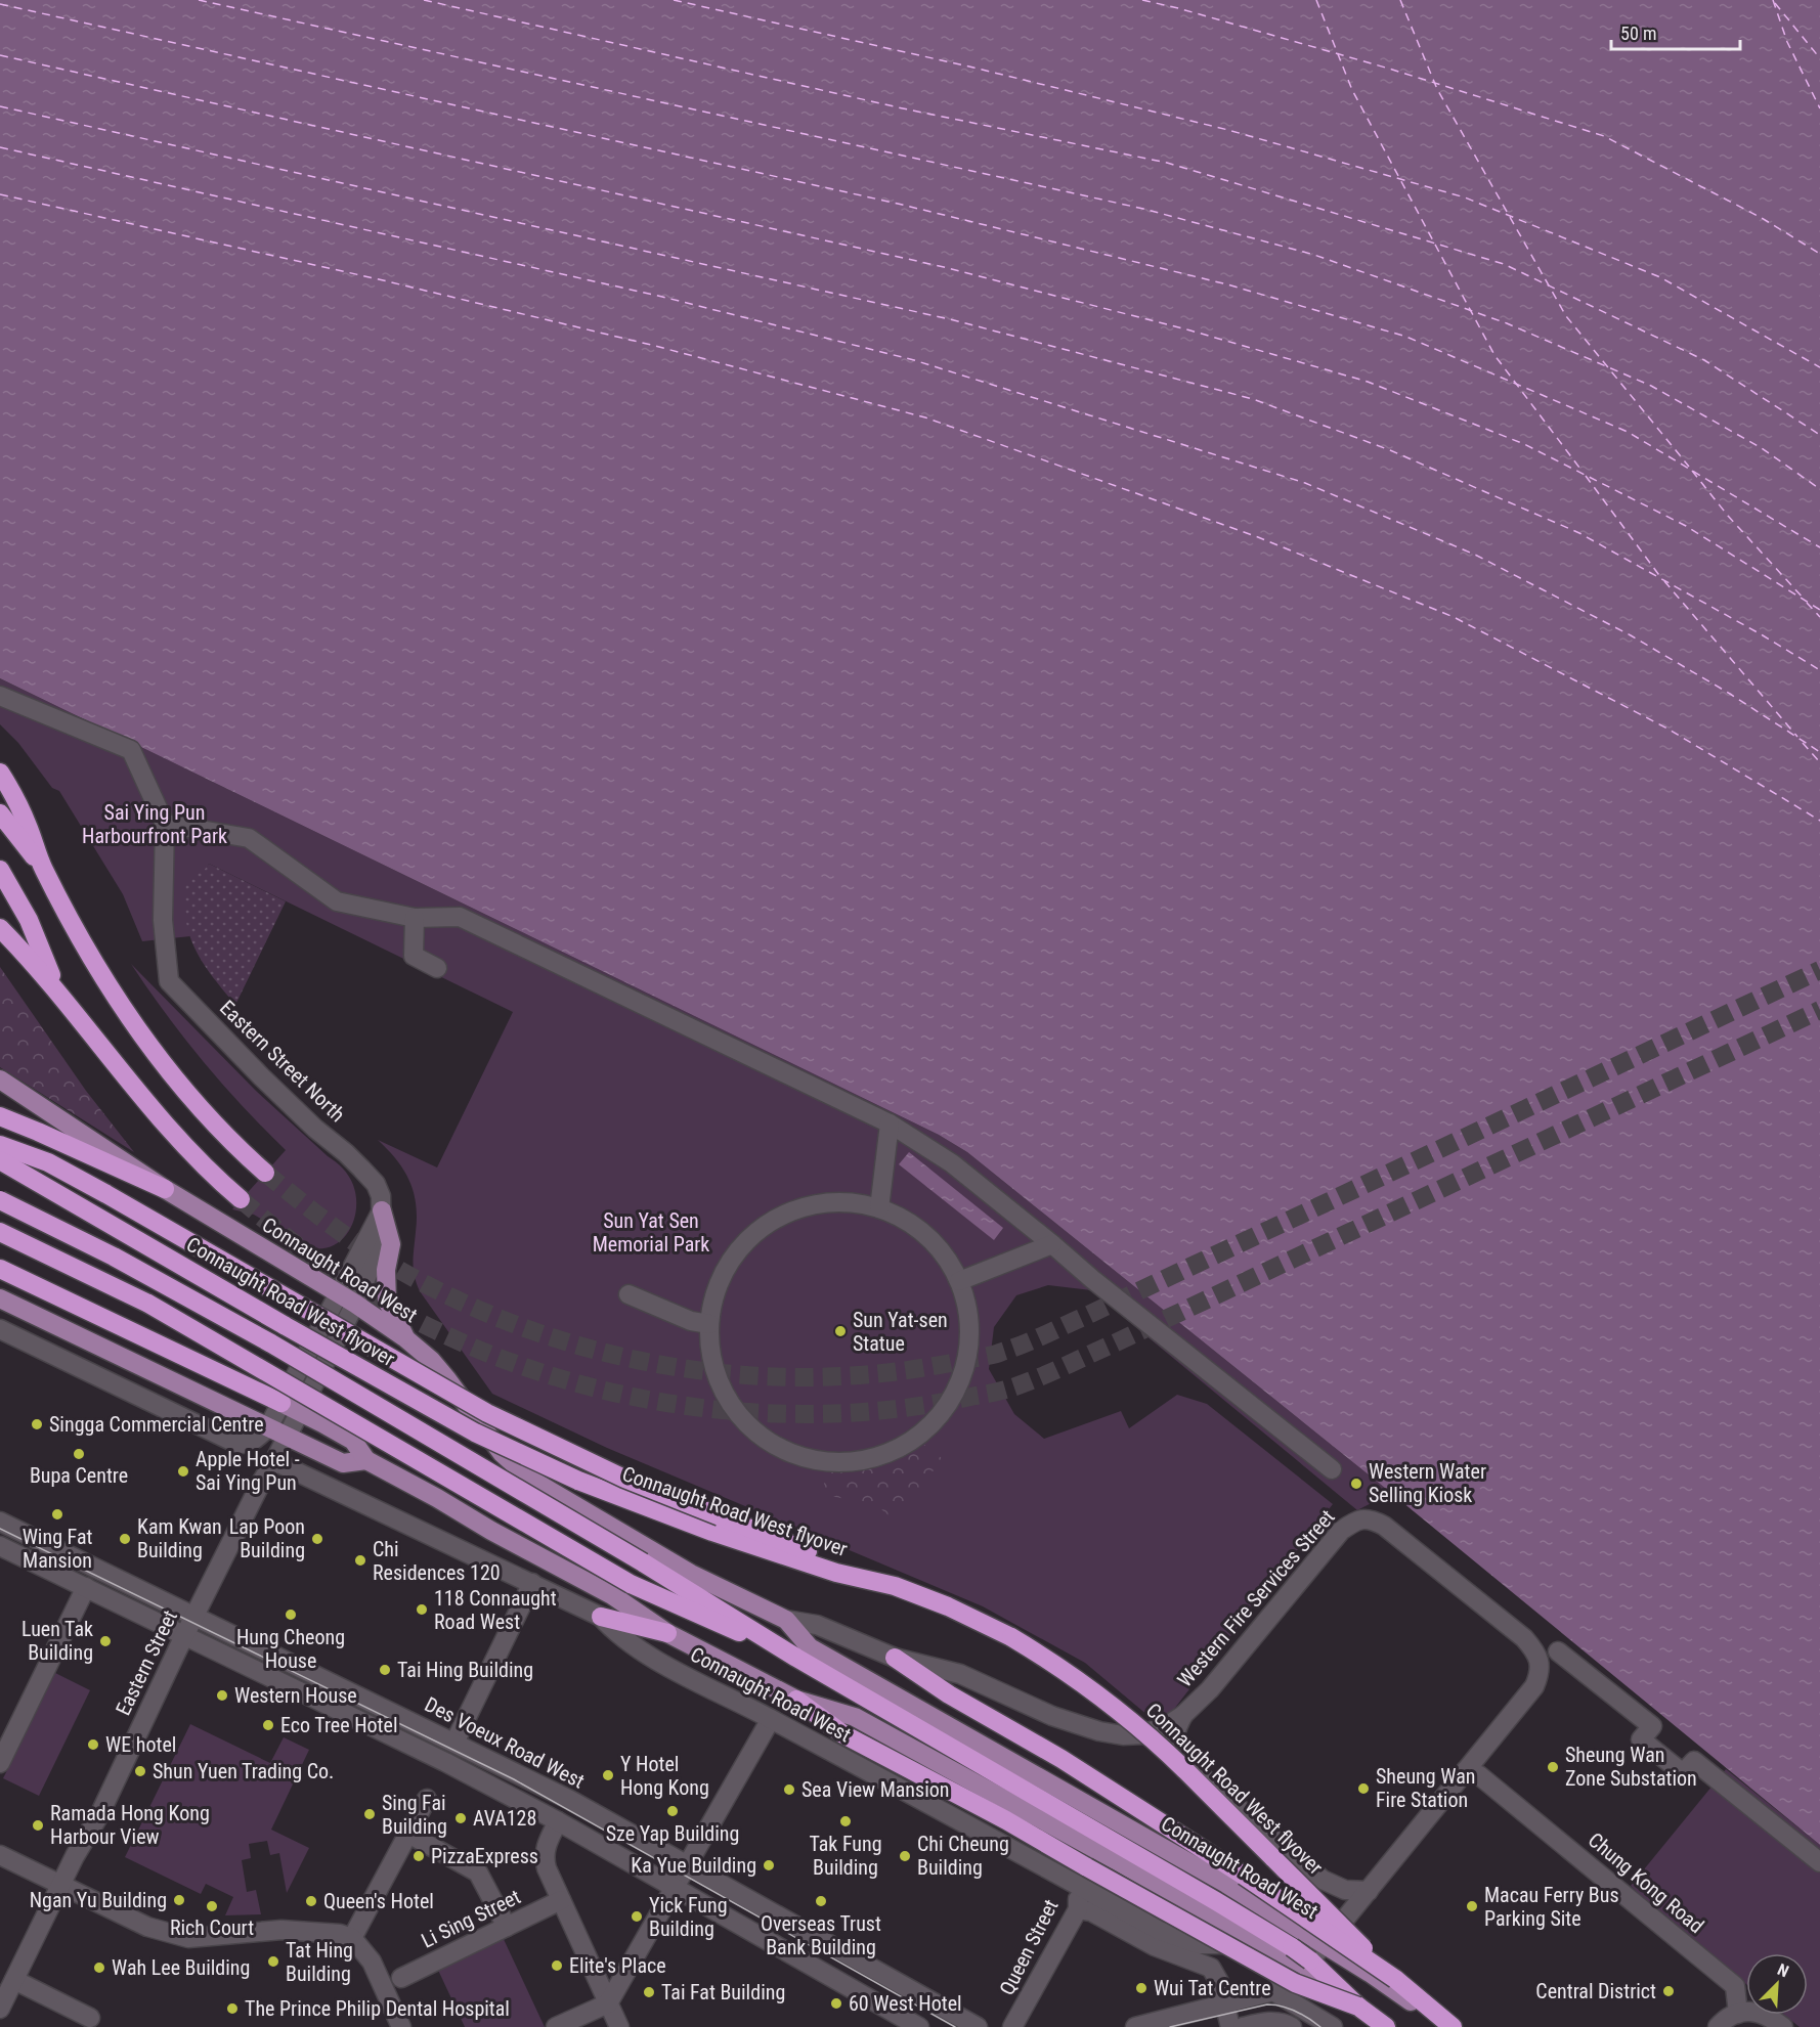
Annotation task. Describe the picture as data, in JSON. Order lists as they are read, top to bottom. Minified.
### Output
{"streets":{"highway":["Connaught Road West flyover"],"main road":["Connaught Road West"],"street":["Eastern Street North","Western Fire Services Street","Eastern Street","Des Voeux Road West","Chung Kong Road","Li Sing Street","Queen Street"]},"crossings":[["Eastern Street North","Connaught Road West"],["Eastern Street North","Eastern Street"],["Connaught Road West","Western Fire Services Street"],["Connaught Road West","Eastern Street"],["Connaught Road West","Queen Street"],["Western Fire Services Street","Chung Kong Road"],["Eastern Street","Des Voeux Road West"]],"parks":["Sai Ying Pun Harbourfront Park","Sun Yat Sen Memorial Park"],"places":["Sun Yat-sen Statue","Singga Commercial Centre","Bupa Centre","Apple Hotel - Sai Ying Pun","Western Water Selling Kiosk","Wing Fat Mansion","Kam Kwan Building","Lap Poon Building","Chi Residences 120","118 Connaught Road West","Hung Cheong House","Luen Tak Building","Tai Hing Building","Western House","Eco Tree Hotel","WE hotel","Sheung Wan Zone Substation","Shun Yuen Trading Co.","Y Hotel Hong Kong","Sheung Wan Fire Station","Sea View Mansion","Sze Yap Building","Sing Fai Building","AVA128","Tak Fung Building","Ramada Hong Kong Harbour View","PizzaExpress","Chi Cheung Building","Ka Yue Building","Ngan Yu Building","Queen's Hotel","Overseas Trust Bank Building","Rich Court","Macau Ferry Bus Parking Site","Yick Fung Building","Tat Hing Building","Elite's Place","Wah Lee Building","Wui Tat Centre","Central District","Tai Fat Building","60 West Hotel","The Prince Philip Dental Hospital"],"scale_bar":"50 m","north":"top right"}
